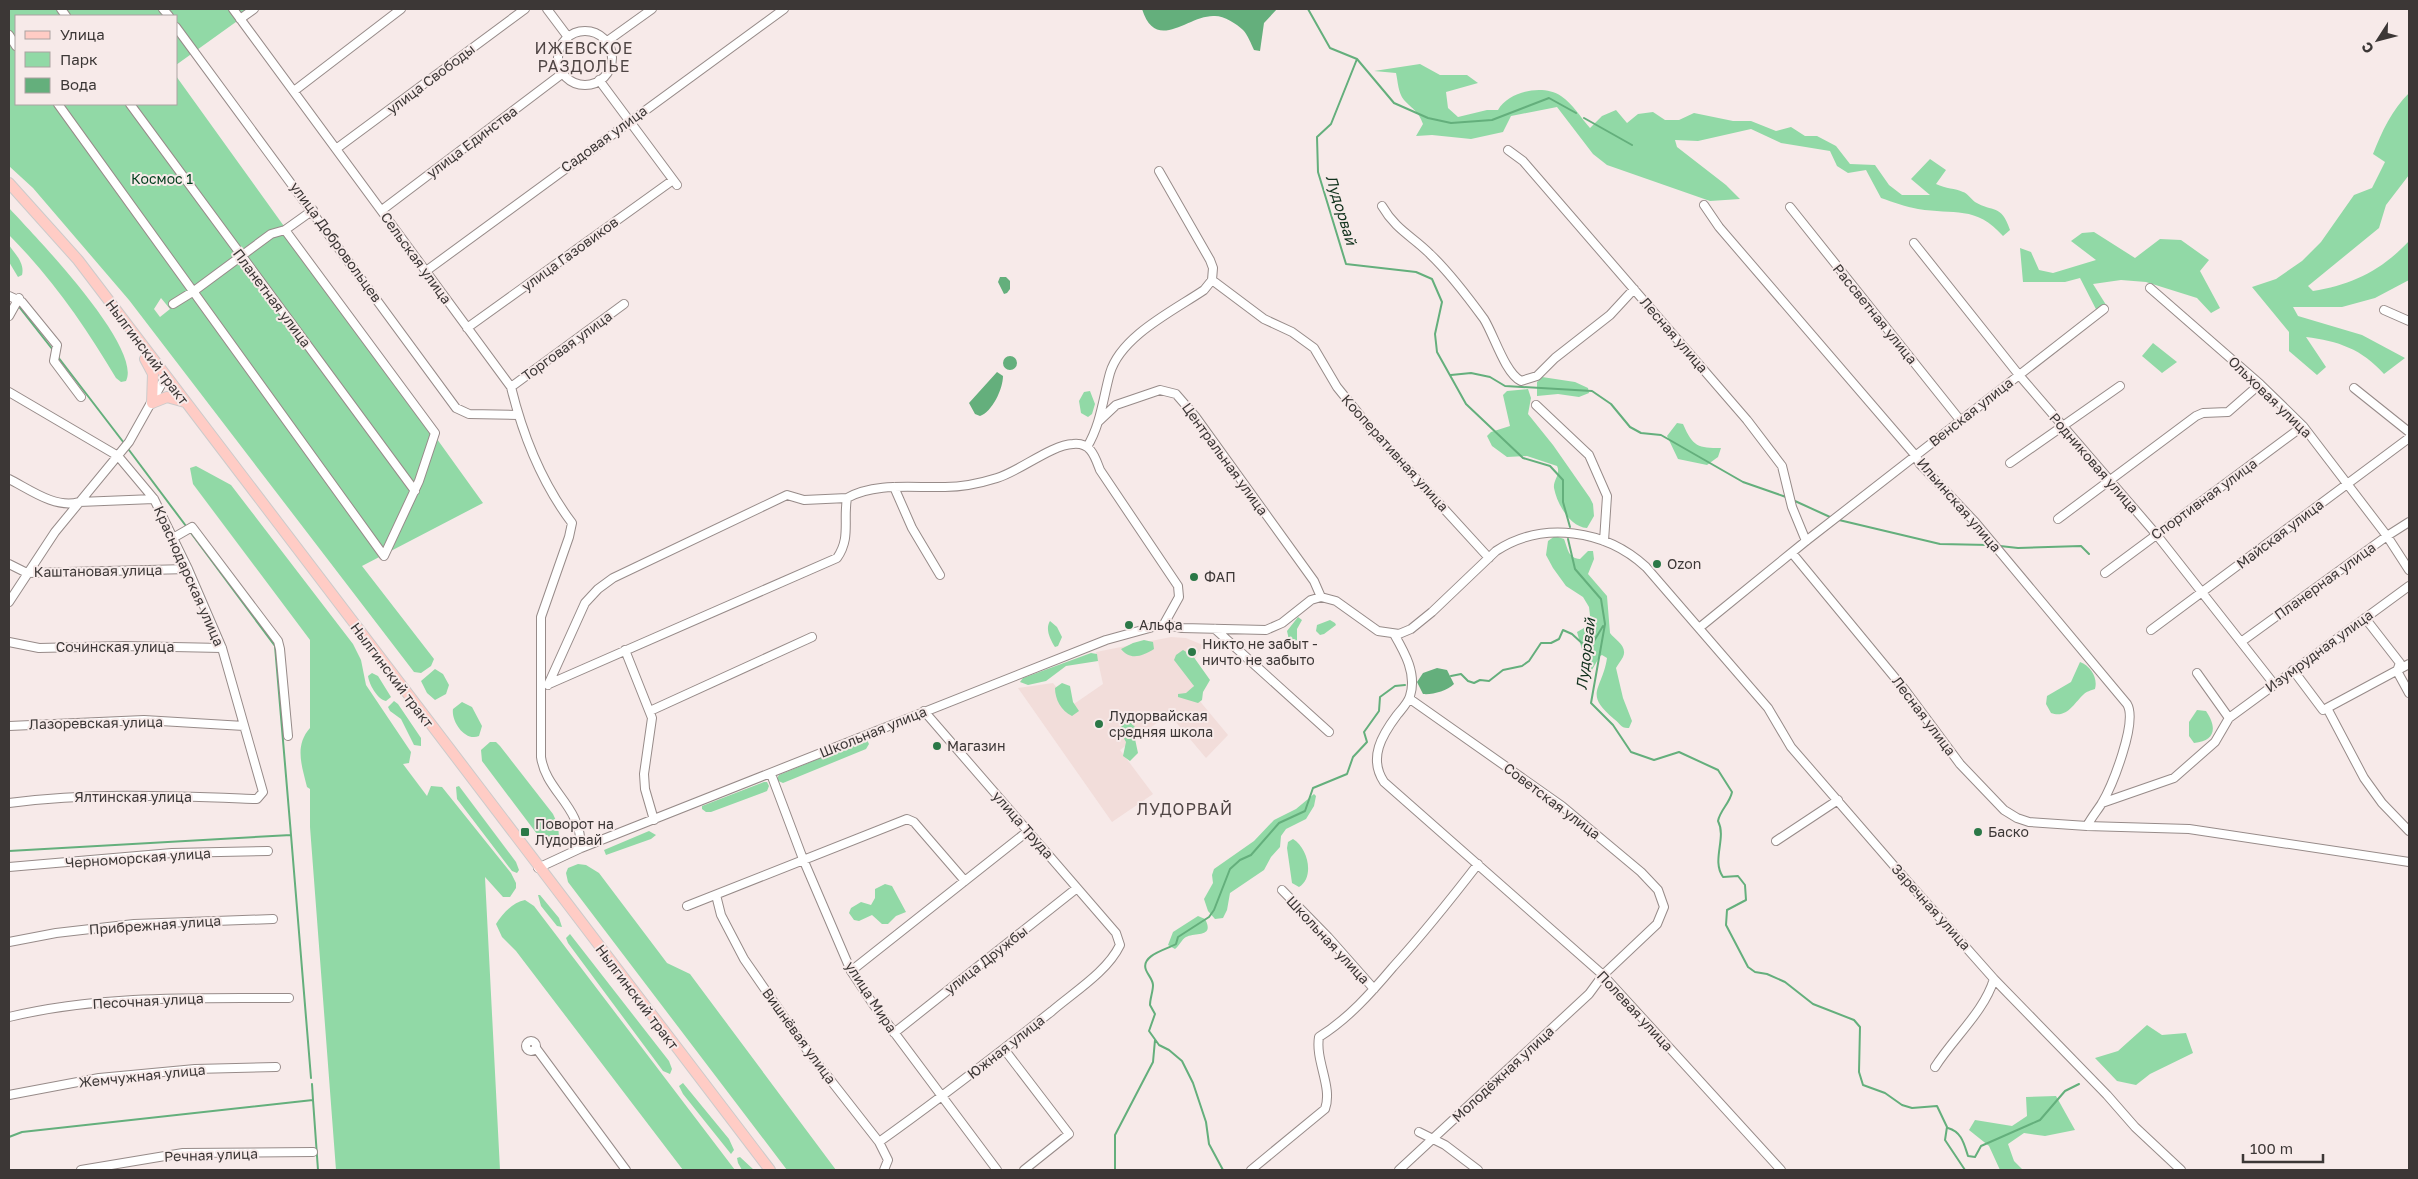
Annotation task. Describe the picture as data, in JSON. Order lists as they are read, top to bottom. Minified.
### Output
{"streets":{"main road":["Нылгинский тракт"],"street":["улица Свободы","Садовая улица","улица Единства","улица Добровольцев","улица Газовиков","Сельская улица","Планетная улица","Рассветная улица","Лесная улица","Торговая улица","Ольховая улица","Венская улица","Кооперативная улица","Центральная улица","Родниковая улица","Спортивная улица","Ильинская улица","Майская улица","Каштановая улица","Краснодарская улица","Планерная улица","Сочинская улица","Изумрудная улица","Лазоревская улица","Школьная улица","Ялтинская улица","Советская улица","улица Труда","Черноморская улица","Заречная улица","Прибрежная улица","улица Дружбы","улица Мира","Песочная улица","Полевая улица","Вишнёвая улица","Южная улица","Молодёжная улица","Жемчужная улица","Речная улица"]},"crossings":[["улица Свободы","Сельская улица"],["Садовая улица","улица Газовиков"],["Садовая улица","Сельская улица"],["улица Единства","Сельская улица"],["улица Добровольцев","Сельская улица"],["улица Газовиков","Сельская улица"],["Сельская улица","Торговая улица"],["Рассветная улица","Венская улица"],["Лесная улица","Венская улица"],["Лесная улица","Ильинская улица"],["Нылгинский тракт","Школьная улица"],["Ольховая улица","Спортивная улица"],["Ольховая улица","Майская улица"],["Ольховая улица","Планерная улица"],["Венская улица","Родниковая улица"],["Венская улица","Ильинская улица"],["Венская улица","Заречная улица"],["Кооперативная улица","Заречная улица"],["Родниковая улица","Спортивная улица"],["Родниковая улица","Майская улица"],["Родниковая улица","Планерная улица"],["Родниковая улица","Изумрудная улица"],["Ильинская улица","Изумрудная улица"],["Каштановая улица","Краснодарская улица"],["Краснодарская улица","Сочинская улица"],["Краснодарская улица","Лазоревская улица"],["Краснодарская улица","Ялтинская улица"],["Школьная улица","улица Труда"],["Школьная улица","улица Мира"],["Советская улица","Полевая улица"],["Советская улица","Молодёжная улица"],["улица Труда","улица Дружбы"],["улица Труда","Южная улица"],["улица Дружбы","улица Мира"],["улица Мира","Южная улица"],["Полевая улица","Молодёжная улица"],["Вишнёвая улица","Южная улица"]],"districts":["ИЖЕВСКОЕ РАЗДОЛЬЕ","ЛУДОРВАЙ"],"water":["Лудорвай"],"parks":["Космос 1"],"places":{"other":["Ozon","ФАП","Альфа","Никто не забыт - ничто не забыто","Лудорвайская средняя школа","Магазин","Баско"],"transit":["Поворот на Лудорвай"]},"legend":["Улица","Парк","Вода"],"scale_bar":"100 m","north":"bottom left"}
